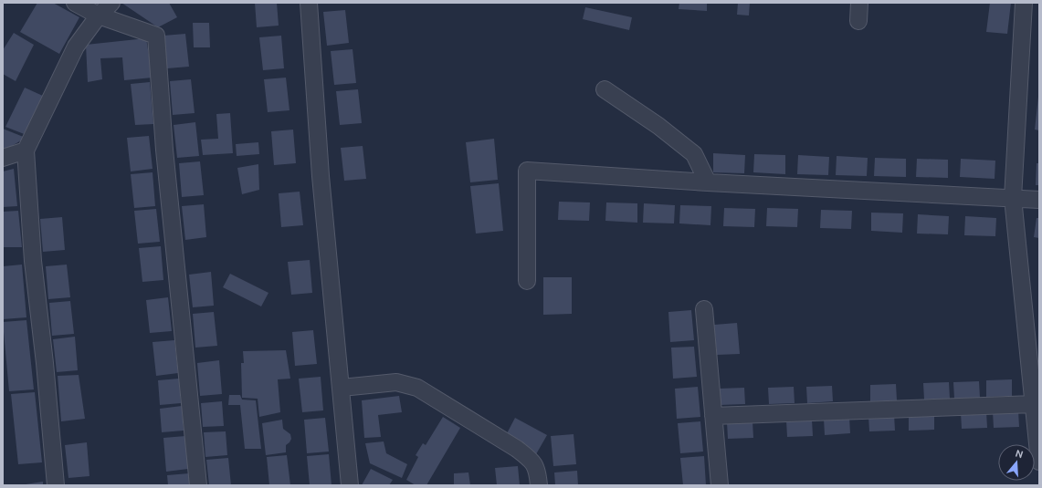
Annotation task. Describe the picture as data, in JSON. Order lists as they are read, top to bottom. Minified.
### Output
{"north":"top"}
